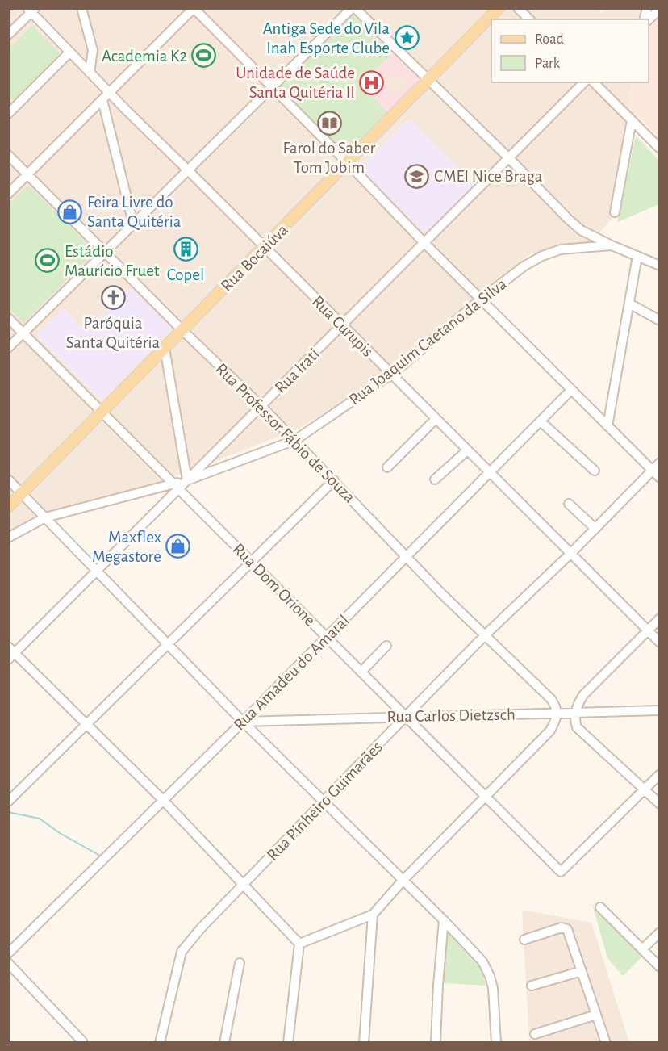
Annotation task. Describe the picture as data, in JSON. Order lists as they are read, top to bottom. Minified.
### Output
{"streets":{"main road":["Rua Bocaiúva"],"street":["Rua Curupis","Rua Joaquim Caetano da Silva","Rua Irati","Rua Professor Fábio de Souza","Rua Dom Orione","Rua Amadeu do Amaral","Rua Carlos Dietzsch","Rua Pinheiro Guimarães"]},"crossings":[["Rua Bocaiúva","Rua Curupis"],["Rua Bocaiúva","Rua Professor Fábio de Souza"],["Rua Bocaiúva","Rua Dom Orione"],["Rua Curupis","Rua Joaquim Caetano da Silva"],["Rua Curupis","Rua Irati"],["Rua Curupis","Rua Amadeu do Amaral"],["Rua Curupis","Rua Pinheiro Guimarães"],["Rua Joaquim Caetano da Silva","Rua Irati"],["Rua Joaquim Caetano da Silva","Rua Professor Fábio de Souza"],["Rua Irati","Rua Professor Fábio de Souza"],["Rua Irati","Rua Dom Orione"],["Rua Professor Fábio de Souza","Rua Amadeu do Amaral"],["Rua Professor Fábio de Souza","Rua Carlos Dietzsch"],["Rua Professor Fábio de Souza","Rua Pinheiro Guimarães"],["Rua Dom Orione","Rua Amadeu do Amaral"],["Rua Dom Orione","Rua Carlos Dietzsch"],["Rua Dom Orione","Rua Pinheiro Guimarães"],["Rua Amadeu do Amaral","Rua Carlos Dietzsch"],["Rua Carlos Dietzsch","Rua Pinheiro Guimarães"]],"places":{"place":["Antiga Sede do Vila Inah Esporte Clube"],"sports":["Academia K2","Estádio Maurício Fruet"],"hospital":["Unidade de Saúde Santa Quitéria II"],"library":["Farol do Saber Tom Jobim"],"school or university":["CMEI Nice Braga"],"shop":["Feira Livre do Santa Quitéria","Maxflex Megastore"],"building":["Copel"],"church":["Paróquia Santa Quitéria"]},"legend":["Road","Park"]}
